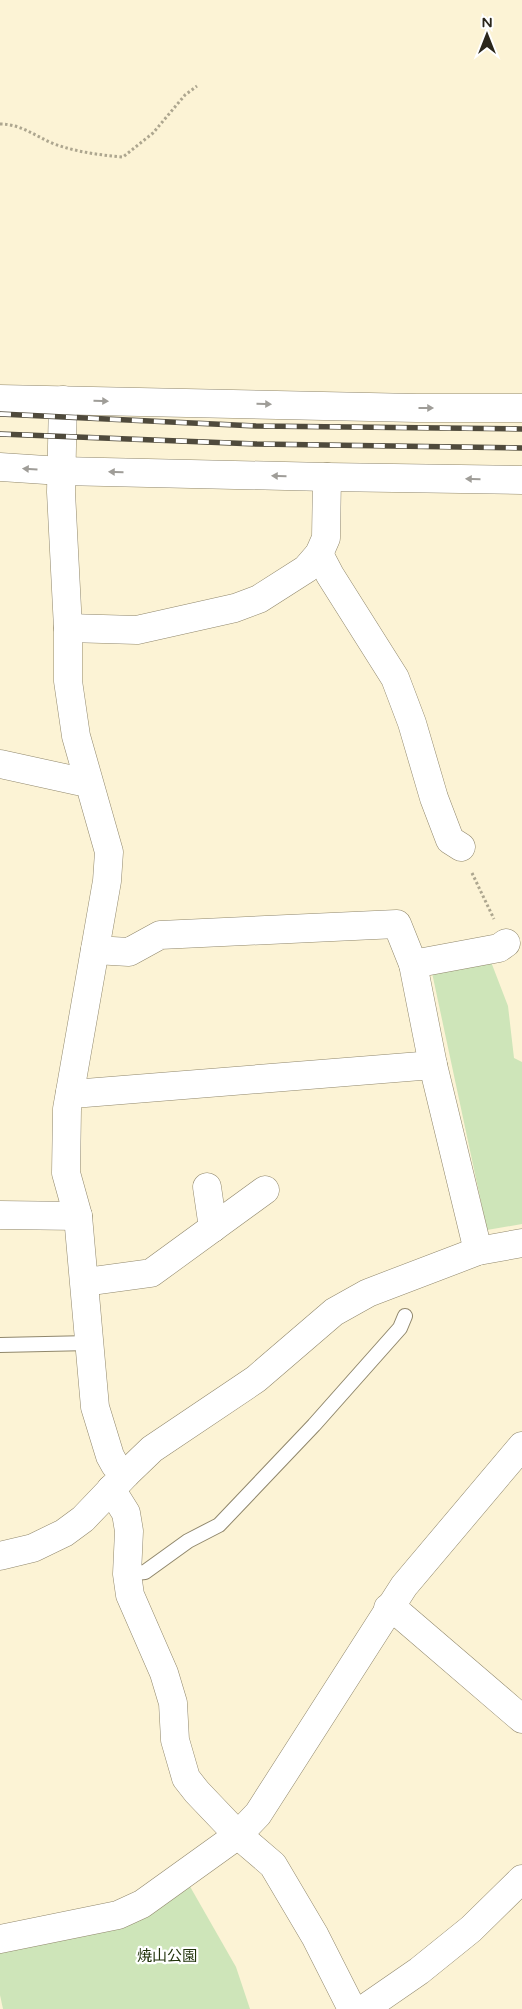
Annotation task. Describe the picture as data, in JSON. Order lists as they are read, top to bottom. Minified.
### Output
{"parks":["焼山公園"],"north":"top"}
